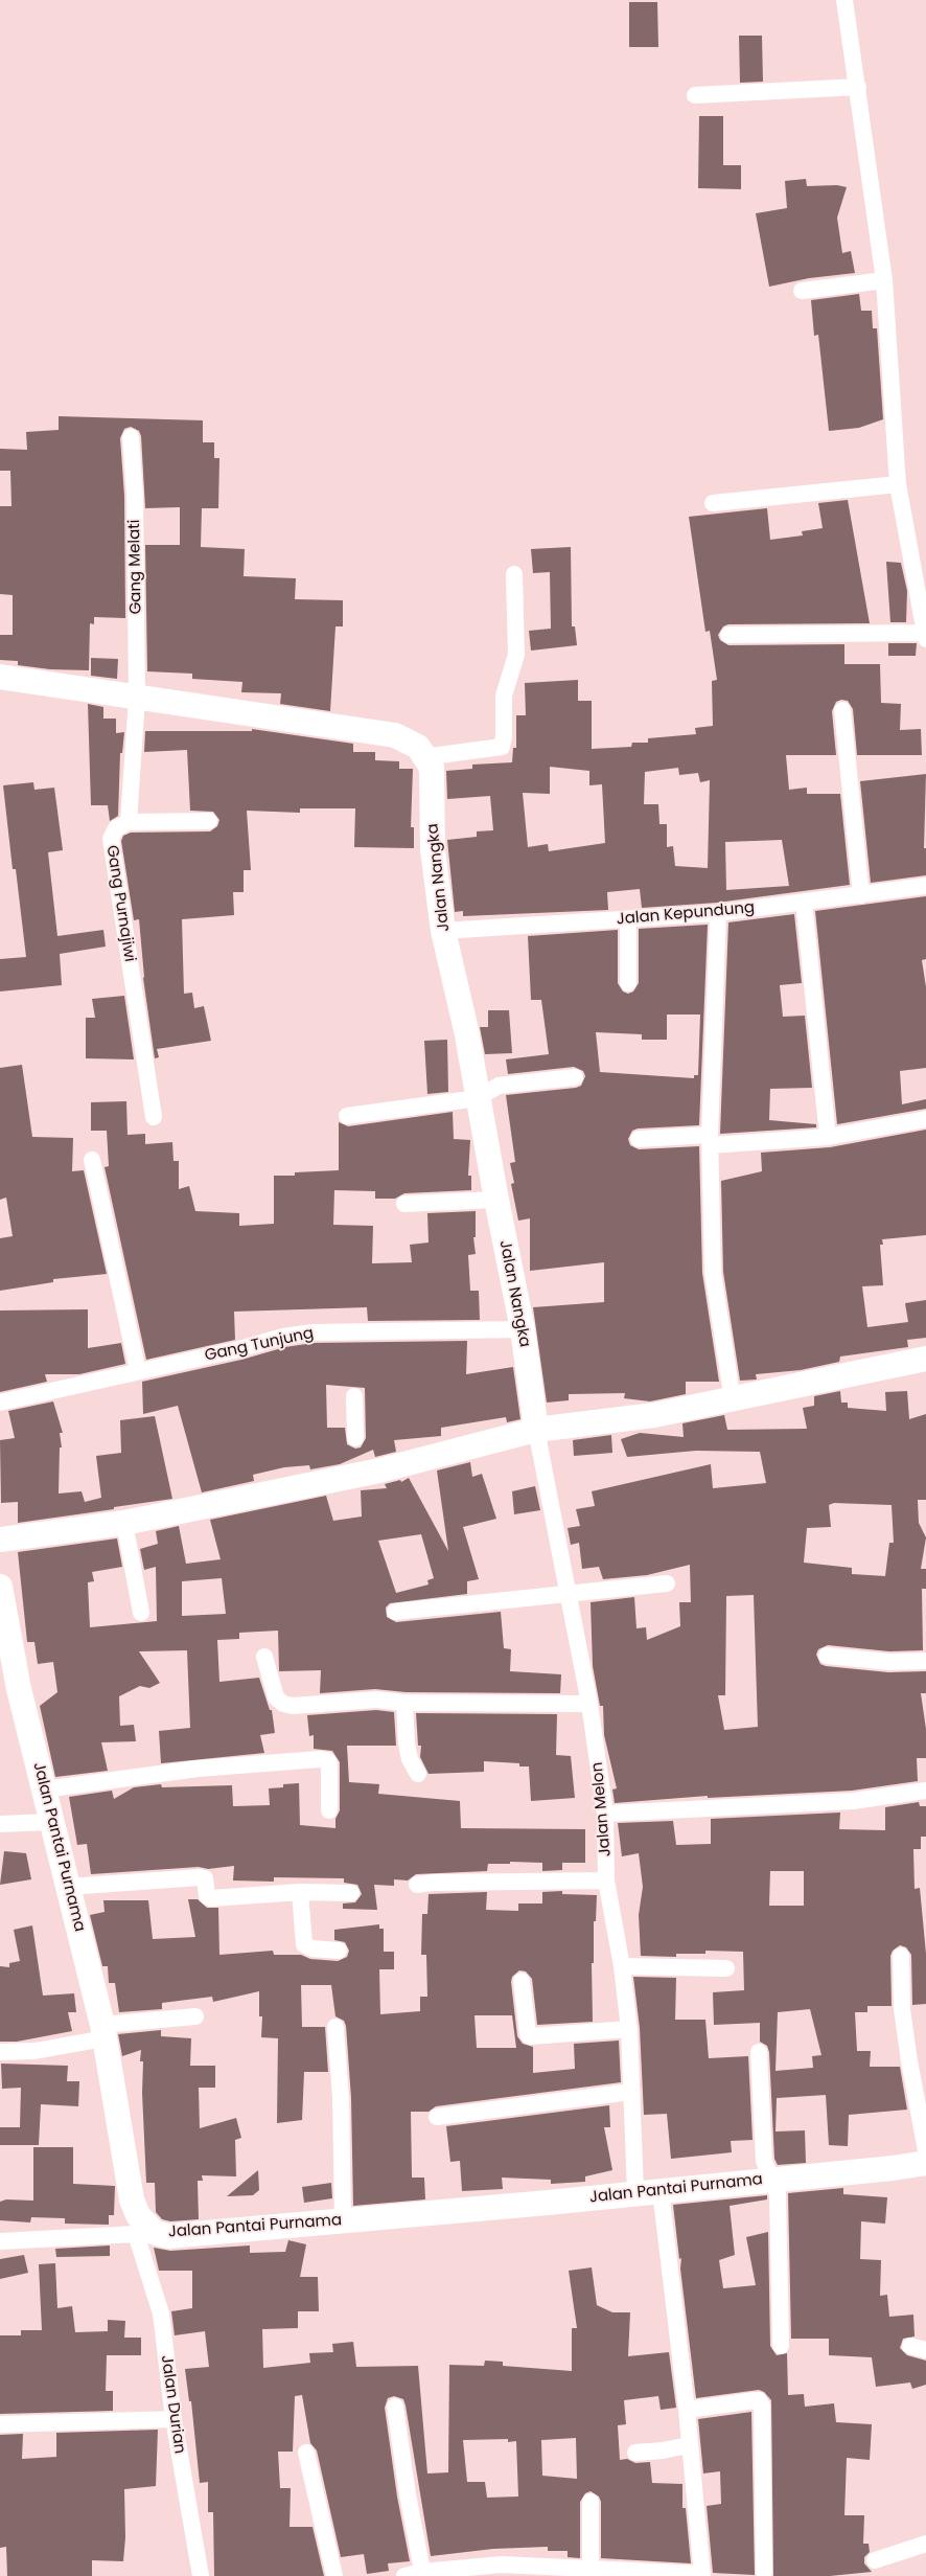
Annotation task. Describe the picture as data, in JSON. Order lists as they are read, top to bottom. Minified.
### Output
{"streets":{"street":["Gang Melati","Jalan Nangka","Gang Purnajiwi","Jalan Kepundung","Gang Tunjung","Jalan Melon","Jalan Pantai Purnama","Jalan Durian"]},"crossings":[["Gang Melati","Jalan Nangka"],["Gang Melati","Gang Purnajiwi"],["Jalan Nangka","Gang Purnajiwi"],["Jalan Nangka","Jalan Kepundung"],["Jalan Nangka","Gang Tunjung"],["Jalan Nangka","Jalan Melon"],["Jalan Melon","Jalan Pantai Purnama"],["Jalan Pantai Purnama","Jalan Durian"]]}
